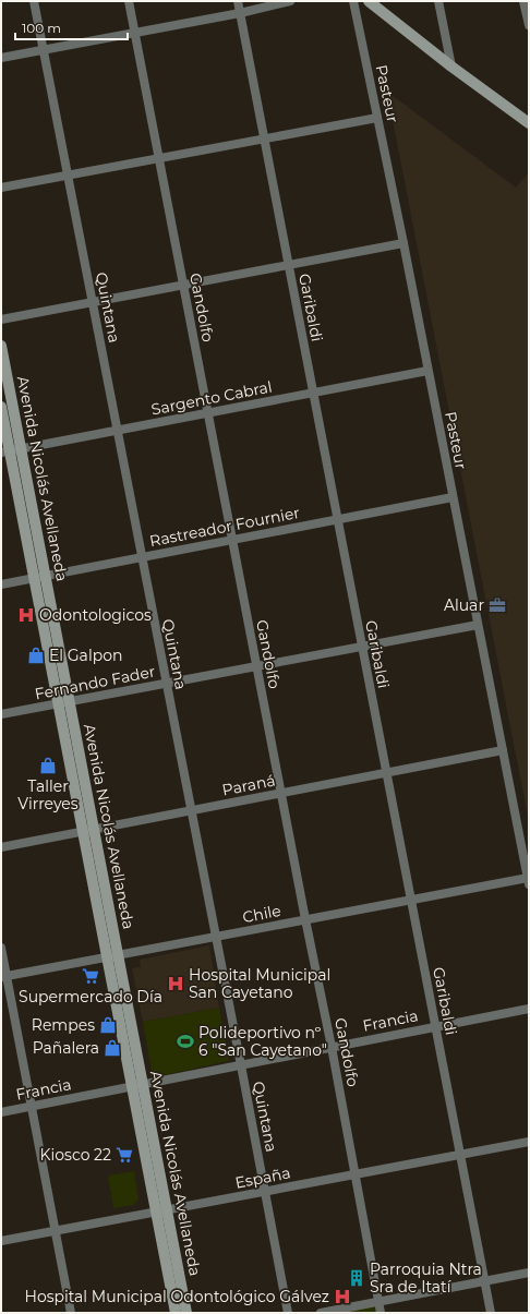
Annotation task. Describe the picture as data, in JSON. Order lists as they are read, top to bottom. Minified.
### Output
{"streets":{"main road":["Avenida Nicolás Avellaneda"],"street":["Pasteur","Quintana","Gandolfo","Garibaldi","Sargento Cabral","Rastreador Fournier","Fernando Fader","Paraná","Chile","Francia","España"]},"crossings":[["Pasteur","Sargento Cabral"],["Pasteur","Rastreador Fournier"],["Pasteur","Fernando Fader"],["Pasteur","Paraná"],["Pasteur","Chile"],["Quintana","Sargento Cabral"],["Quintana","Rastreador Fournier"],["Quintana","Fernando Fader"],["Quintana","Paraná"],["Quintana","Chile"],["Quintana","Francia"],["Quintana","España"],["Gandolfo","Sargento Cabral"],["Gandolfo","Rastreador Fournier"],["Gandolfo","Fernando Fader"],["Gandolfo","Paraná"],["Gandolfo","Chile"],["Gandolfo","Francia"],["Gandolfo","España"],["Garibaldi","Sargento Cabral"],["Garibaldi","Rastreador Fournier"],["Garibaldi","Fernando Fader"],["Garibaldi","Paraná"],["Garibaldi","Chile"],["Garibaldi","Francia"],["Garibaldi","España"],["Sargento Cabral","Avenida Nicolás Avellaneda"],["Avenida Nicolás Avellaneda","Rastreador Fournier"],["Avenida Nicolás Avellaneda","Fernando Fader"],["Avenida Nicolás Avellaneda","Paraná"],["Avenida Nicolás Avellaneda","Chile"],["Avenida Nicolás Avellaneda","Francia"],["Avenida Nicolás Avellaneda","España"]],"places":{"office":["Aluar"],"hospital":["Odontologicos","Hospital Municipal San Cayetano","Hospital Municipal Odontológico Gálvez"],"shop":["El Galpon","Taller Virreyes","Rempes","Pañalera"],"supermarket":["Supermercado Día","Kiosco 22"],"sports":["Polideportivo nº 6 \"San Cayetano\""],"building":["Parroquia Ntra Sra de Itatí"]},"scale_bar":"100 m"}
